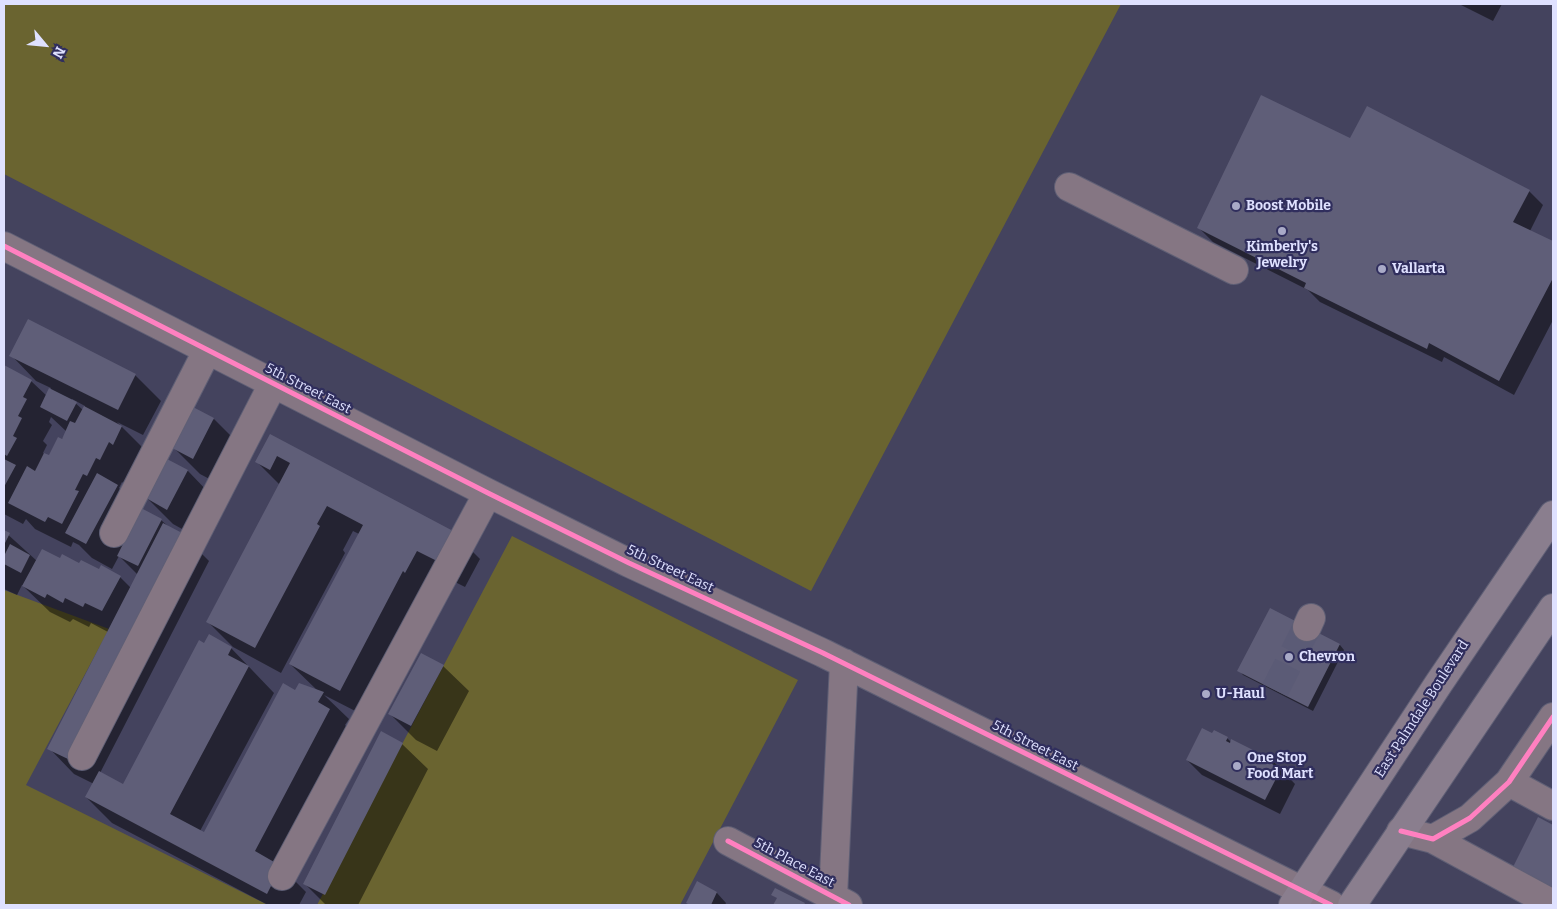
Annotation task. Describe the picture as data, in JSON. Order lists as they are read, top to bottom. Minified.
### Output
{"streets":{"highway":["East Palmdale Boulevard"],"street":["5th Street East","5th Place East"]},"crossings":[["5th Street East","East Palmdale Boulevard"]],"places":["Boost Mobile","Kimberly's Jewelry","Vallarta","Chevron","U-Haul","One Stop Food Mart"],"north":"bottom right"}
